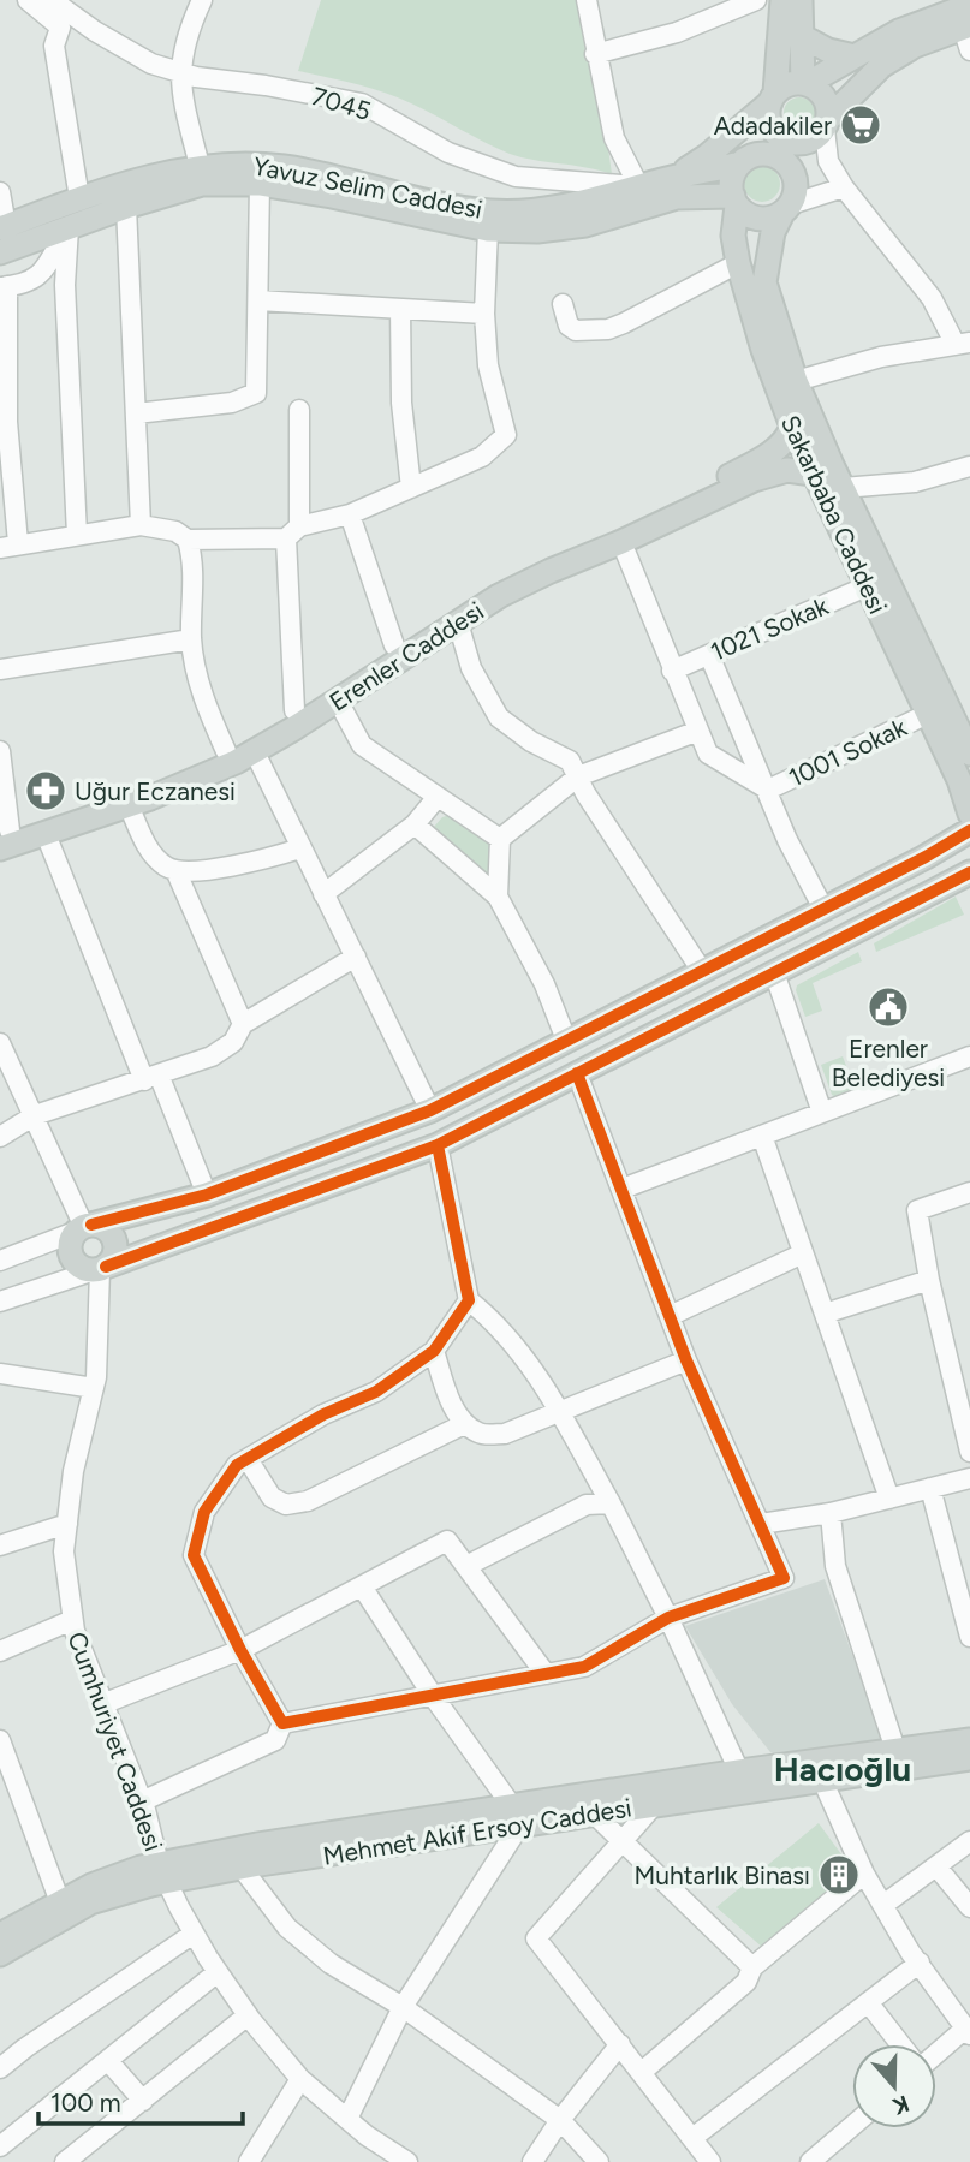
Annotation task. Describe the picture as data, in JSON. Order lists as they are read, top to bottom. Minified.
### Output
{"streets":{"main road":["Yavuz Selim Caddesi","Sakarbaba Caddesi","Erenler Caddesi","Mehmet Akif Ersoy Caddesi"],"street":["7045","1021 Sokak","1001 Sokak","Cumhuriyet Caddesi"]},"crossings":[["7045","Yavuz Selim Caddesi"],["Yavuz Selim Caddesi","Sakarbaba Caddesi"],["Sakarbaba Caddesi","1021 Sokak"],["Sakarbaba Caddesi","Erenler Caddesi"],["Sakarbaba Caddesi","1001 Sokak"],["Cumhuriyet Caddesi","Mehmet Akif Ersoy Caddesi"]],"districts":["Hacıoğlu"],"places":{"supermarket":["Adadakiler"],"pharmacy":["Uğur Eczanesi"],"public building":["Erenler Belediyesi"],"building":["Muhtarlık Binası"]},"scale_bar":"100 m","north":"bottom"}
